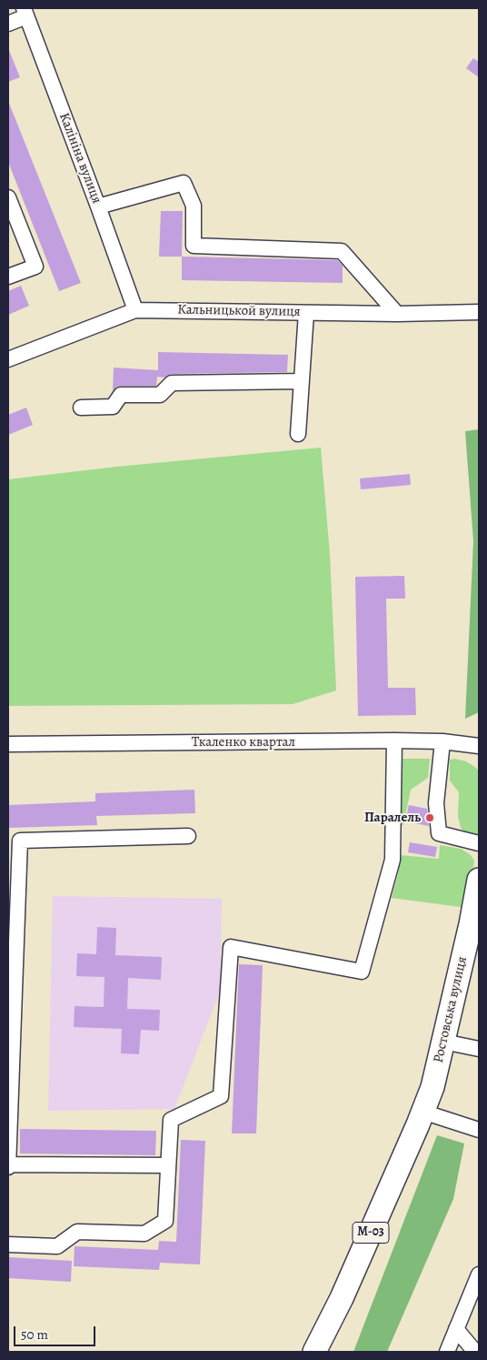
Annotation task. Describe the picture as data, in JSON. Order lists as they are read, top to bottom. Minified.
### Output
{"streets":{"highway":["Ростовська вулиця","М-03"],"street":["Калініна вулиця","Кальницькой вулиця","Ткаленко квартал"]},"crossings":[["Калініна вулиця","Кальницькой вулиця"],["Ростовська вулиця","М-03"]],"places":["Паралель"],"scale_bar":"50 m"}
